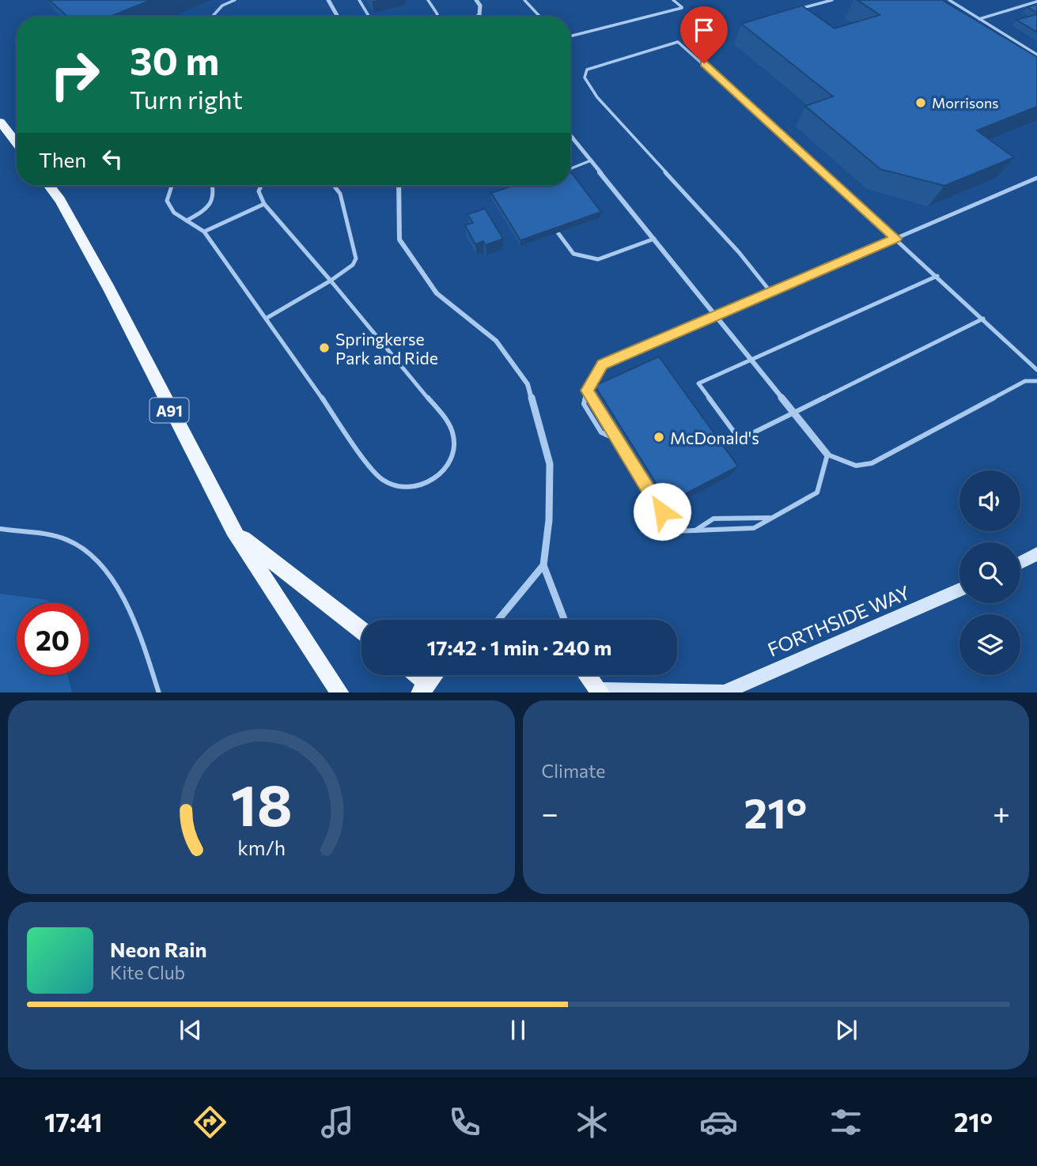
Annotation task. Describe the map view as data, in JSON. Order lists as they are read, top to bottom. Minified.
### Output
{"streets":{"main road":["A91"],"street":["FORTHSIDE WAY"]},"places":["Morrisons","Springkerse Park and Ride","McDonald's"],"page":{"turn":["30 m","Turn right"],"then":"Then","limit":"20","trip":"17:42 · 1 min · 240 m","tile":"Climate","heat":["−","21°","+"],"song":["Neon Rain","Kite Club"],"tabs":["17:41","21°"],"gauge":["18","km/h"]}}
